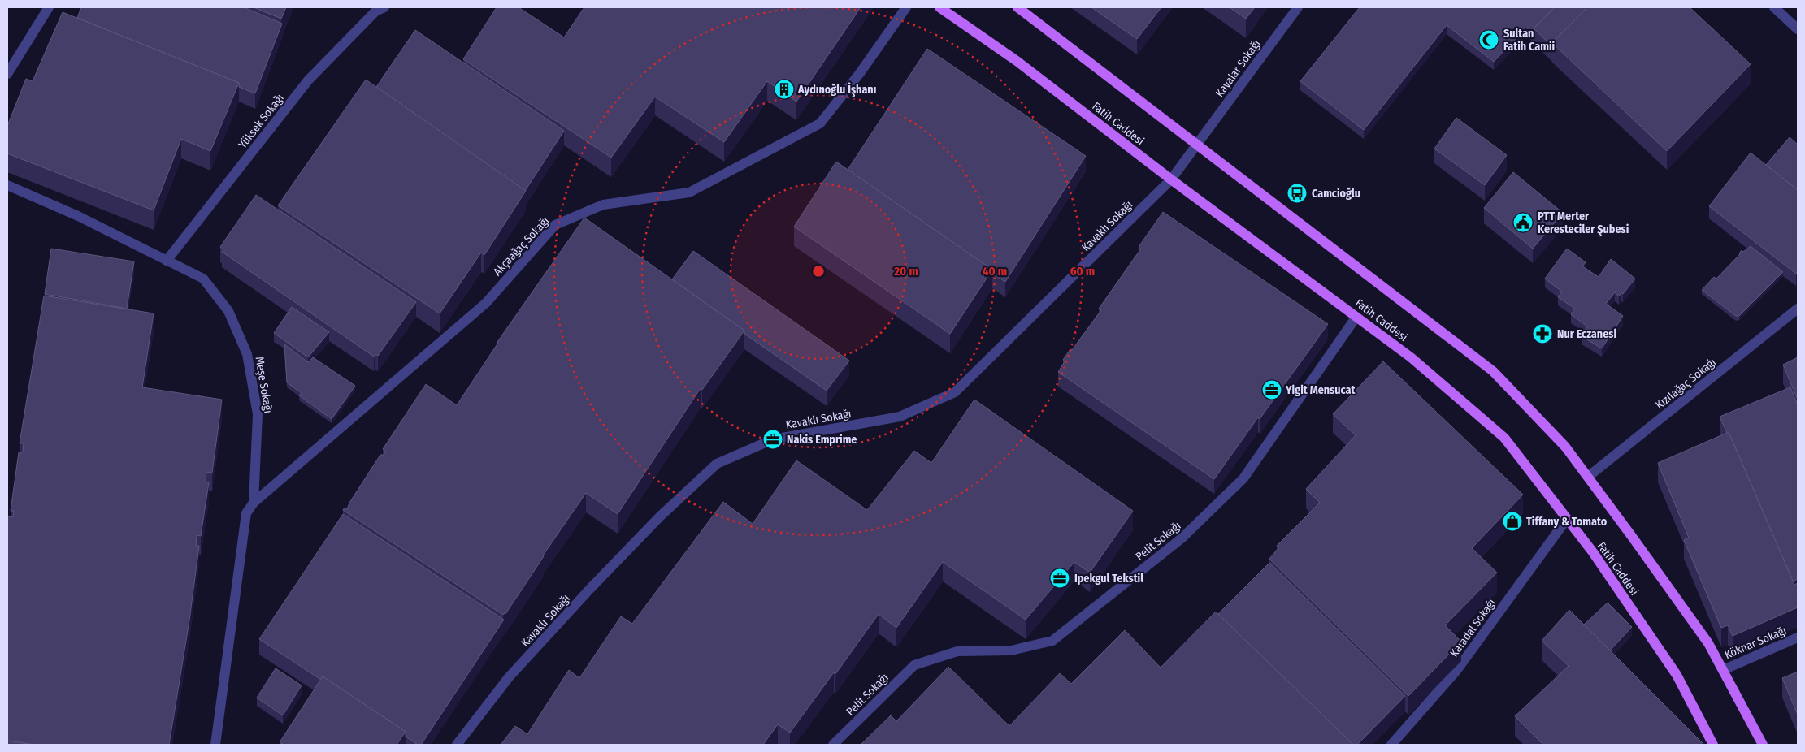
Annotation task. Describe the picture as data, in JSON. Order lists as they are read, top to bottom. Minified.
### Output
{"streets":{"main road":["Fatih Caddesi"],"street":["Kayalar Sokağı","Yüksek Sokağı","Kavaklı Sokağı","Akçaağaç Sokağı","Kızılağaç Sokağı","Meşe Sokağı","Pelit Sokağı","Karadal Sokağı","Köknar Sokağı"]},"crossings":[["Kayalar Sokağı","Fatih Caddesi"],["Kayalar Sokağı","Kavaklı Sokağı"],["Yüksek Sokağı","Meşe Sokağı"],["Fatih Caddesi","Kavaklı Sokağı"],["Fatih Caddesi","Pelit Sokağı"],["Fatih Caddesi","Karadal Sokağı"],["Akçaağaç Sokağı","Meşe Sokağı"]],"places":{"mosque":["Sultan Fatih Camii"],"building":["Aydınoğlu İşhanı"],"bus stop":["Camcioğlu"],"public building":["PTT Merter Keresteciler Şubesi"],"pharmacy":["Nur Eczanesi"],"office":["Yigit Mensucat","Nakis Emprime","Ipekgul Tekstil"],"shop":["Tiffany & Tomato"]},"rings":["20 m","40 m","60 m"]}
